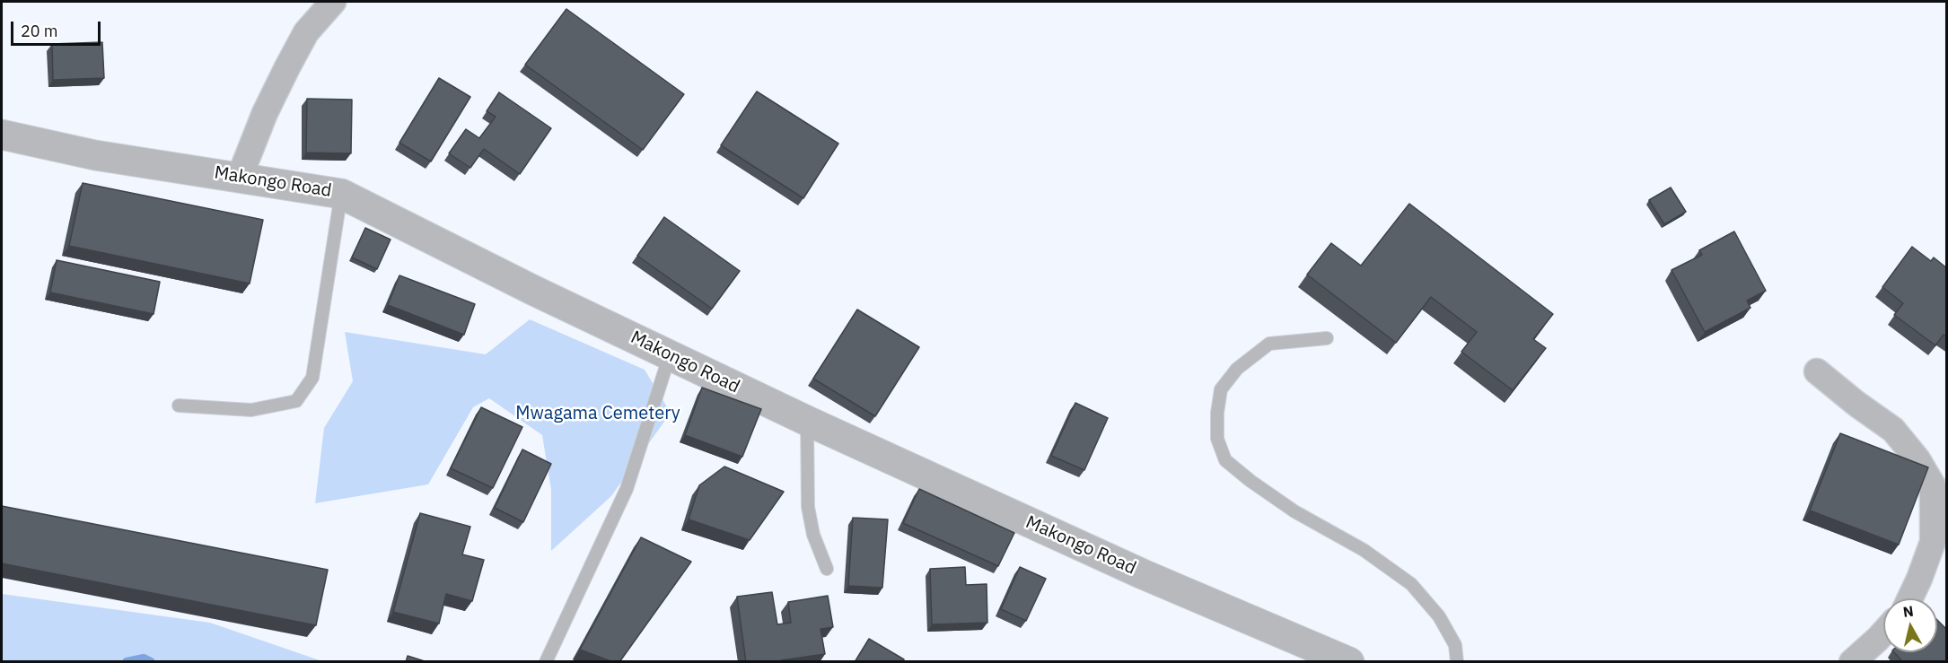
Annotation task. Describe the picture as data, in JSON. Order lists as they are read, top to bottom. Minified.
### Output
{"streets":{"street":["Makongo Road"]},"parks":["Mwagama Cemetery"],"scale_bar":"20 m","north":"top"}
